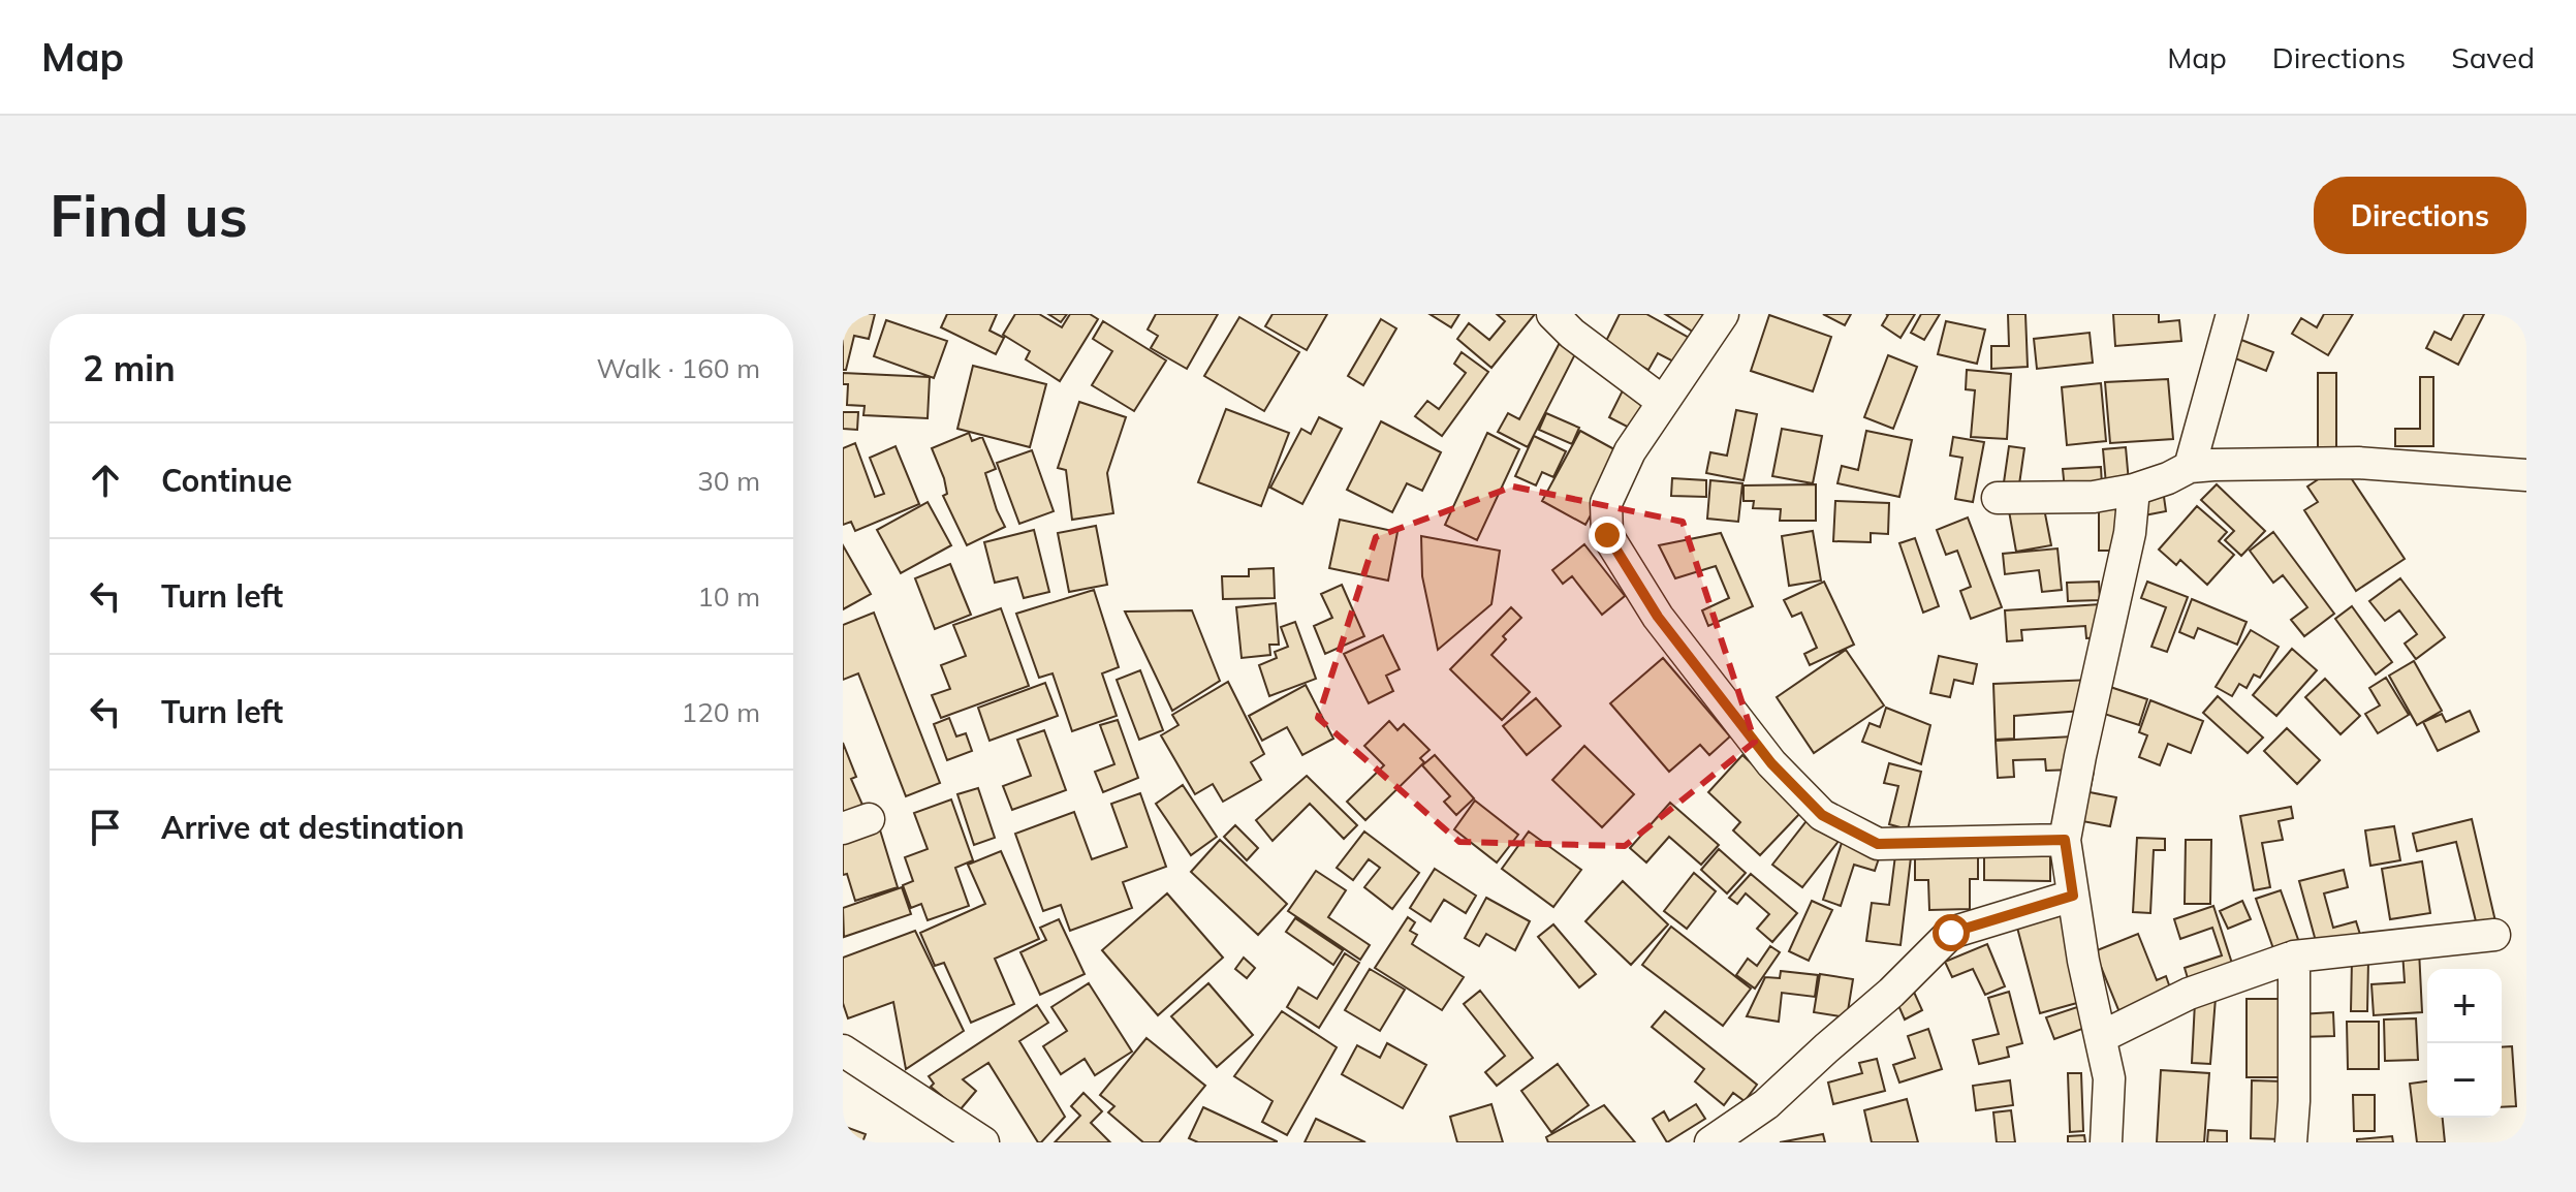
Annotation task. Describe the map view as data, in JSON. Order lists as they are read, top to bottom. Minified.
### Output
{"page":{"header":"Map","nav":["Map","Directions","Saved"],"buttons":"Directions","title":"Find us","heading":["2 min","Walk · 160 m"],"list":[["Continue","30 m"],["Turn left","10 m"],["Turn left","120 m"],"Arrive at destination"],"map_buttons":["+","−"]}}
